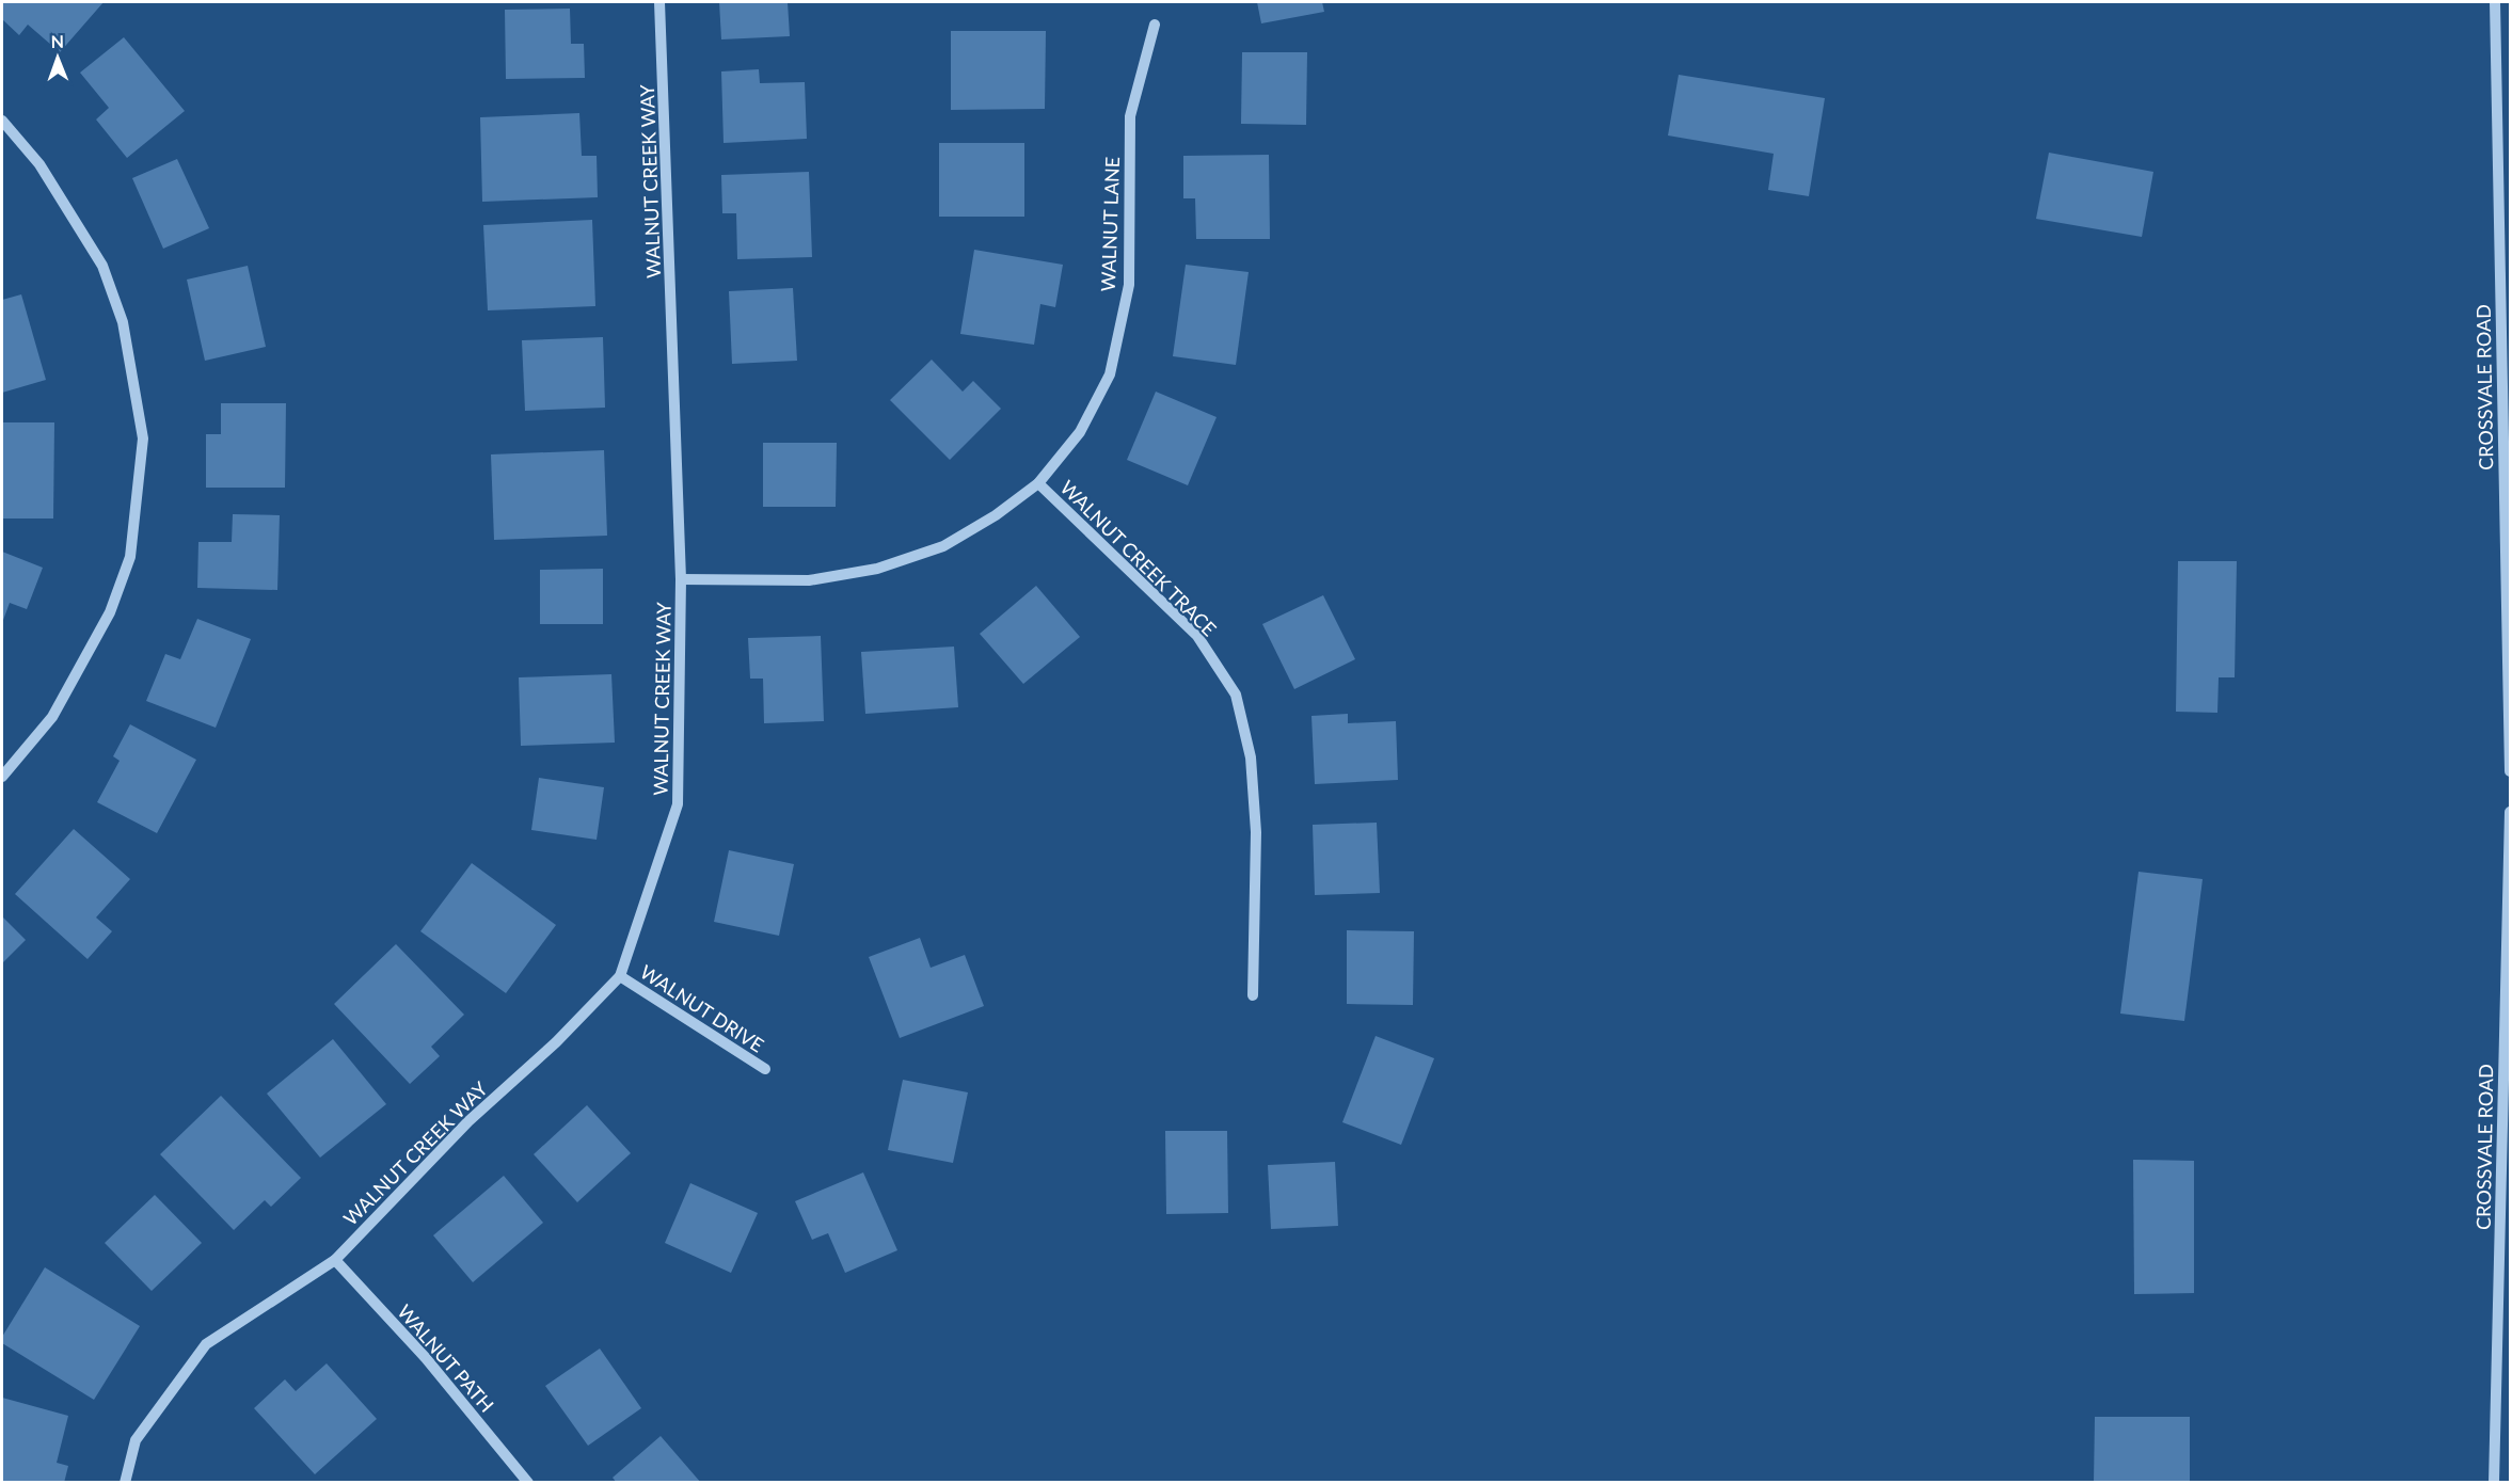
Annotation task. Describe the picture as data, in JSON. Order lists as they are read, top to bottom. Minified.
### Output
{"streets":{"street":["WALNUT CREEK WAY","WALNUT LANE","CROSSVALE ROAD","WALNUT CREEK TRACE","WALNUT DRIVE","WALNUT PATH"]},"crossings":[["WALNUT CREEK WAY","WALNUT LANE"],["WALNUT CREEK WAY","WALNUT DRIVE"],["WALNUT CREEK WAY","WALNUT PATH"],["WALNUT LANE","WALNUT CREEK TRACE"]],"north":"top"}
